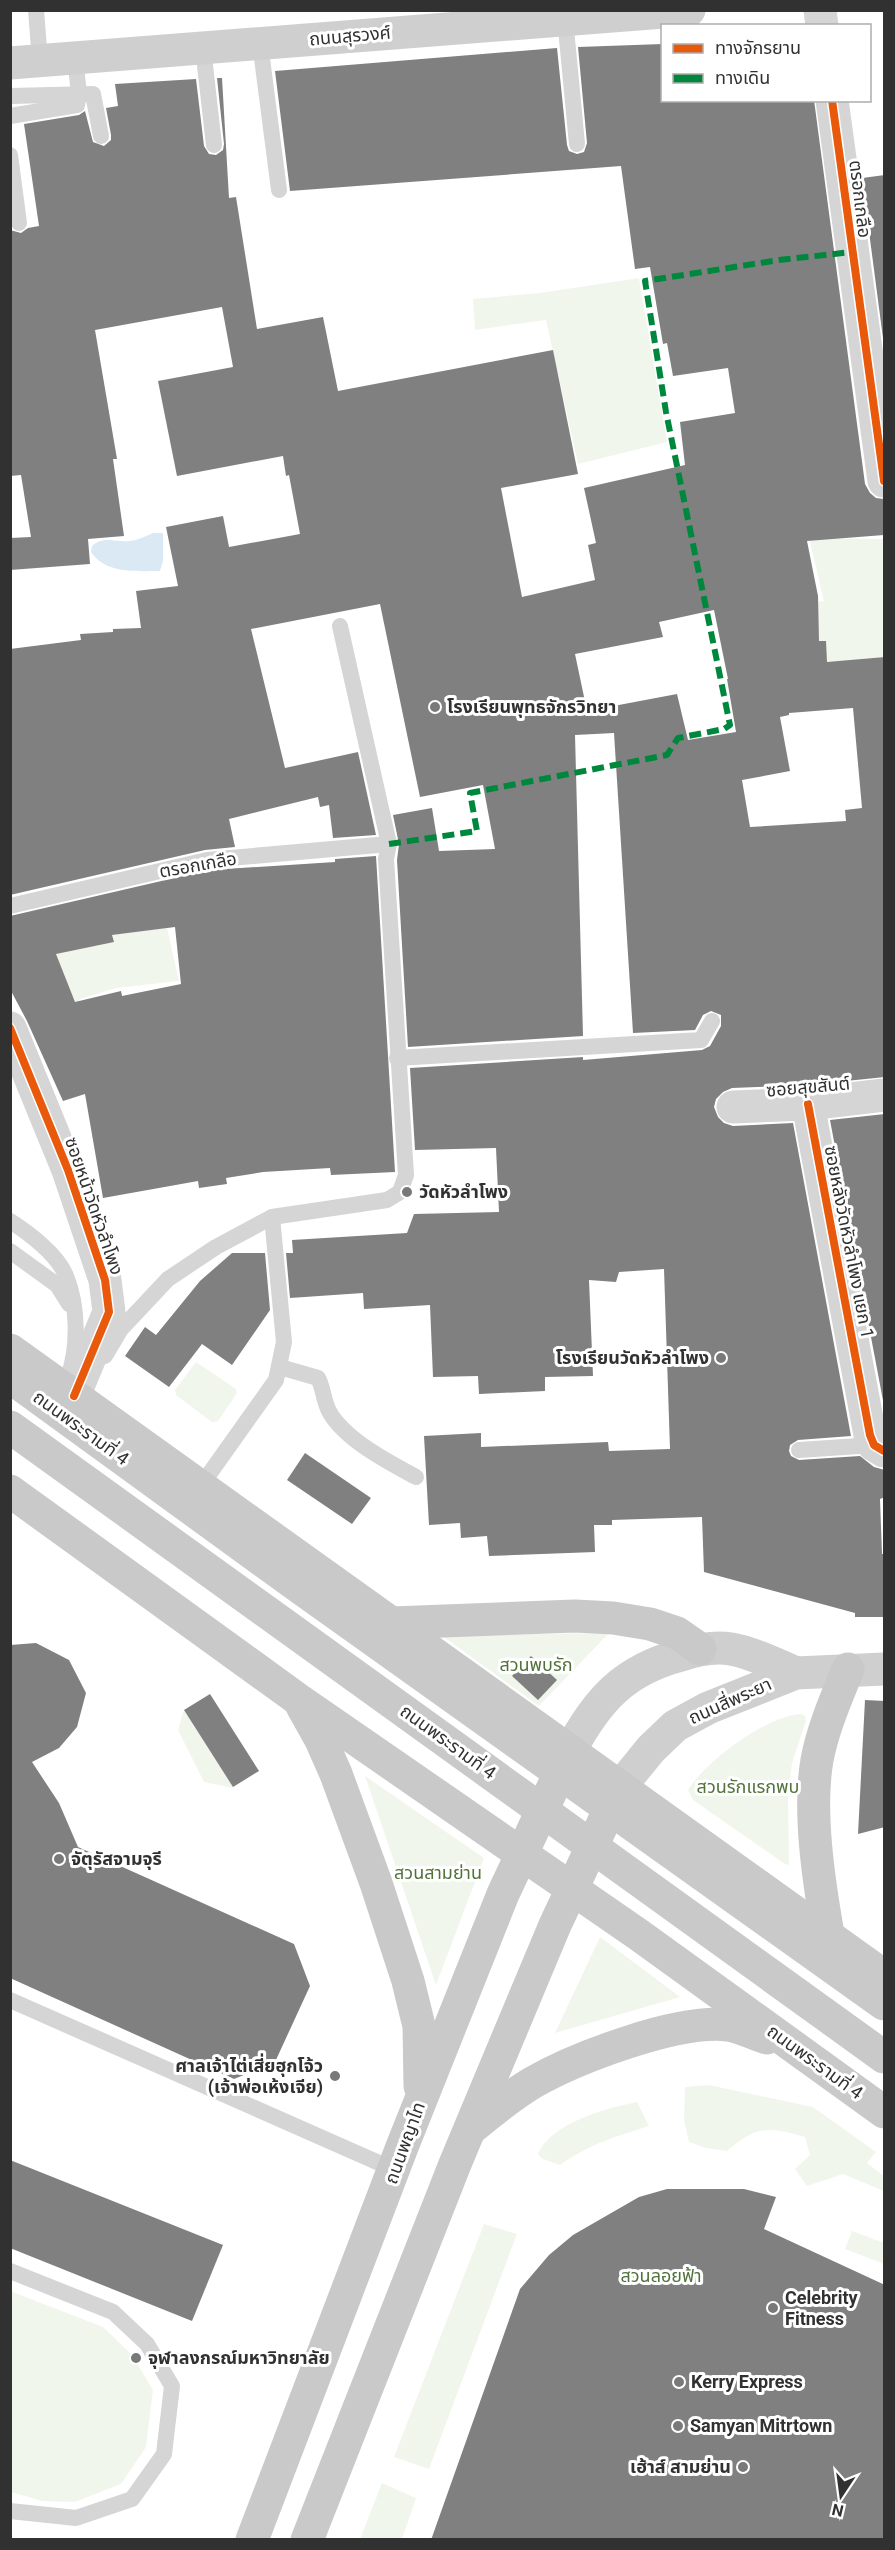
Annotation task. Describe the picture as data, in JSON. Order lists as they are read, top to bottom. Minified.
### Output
{"streets":{"main road":["ถนนสุรวงศ์","ถนนพระรามที่ 4","ถนนสี่พระยา","ถนนพญาไท"],"street":["ตรอกเกลือ","ซอยสุขสันต์","ซอยหน้าวัดหัวลำโพง","ซอยหลังวัดหัวลำโพง แยก 1"]},"crossings":[["ซอยสุขสันต์","ซอยหลังวัดหัวลำโพง แยก 1"],["ซอยหน้าวัดหัวลำโพง","ถนนพระรามที่ 4"],["ถนนพระรามที่ 4","ถนนสี่พระยา"],["ถนนพระรามที่ 4","ถนนพญาไท"],["ถนนสี่พระยา","ถนนพญาไท"]],"parks":["สวนพบรัก","สวนรักแรกพบ","สวนสามย่าน","สวนลอยฟ้า"],"places":["โรงเรียนพุทธจักรวิทยา","วัดหัวลำโพง","โรงเรียนวัดหัวลำโพง","จัตุรัสจามจุรี","ศาลเจ้าไต่เสี่ยฮุกโจ้ว (เจ้าพ่อเห้งเจีย)","Celebrity Fitness","จุฬาลงกรณ์มหาวิทยาลัย","Kerry Express","Samyan Mitrtown","เฮ้าส์ สามย่าน"],"legend":["ทางจักรยาน","ทางเดิน"],"north":"bottom"}
